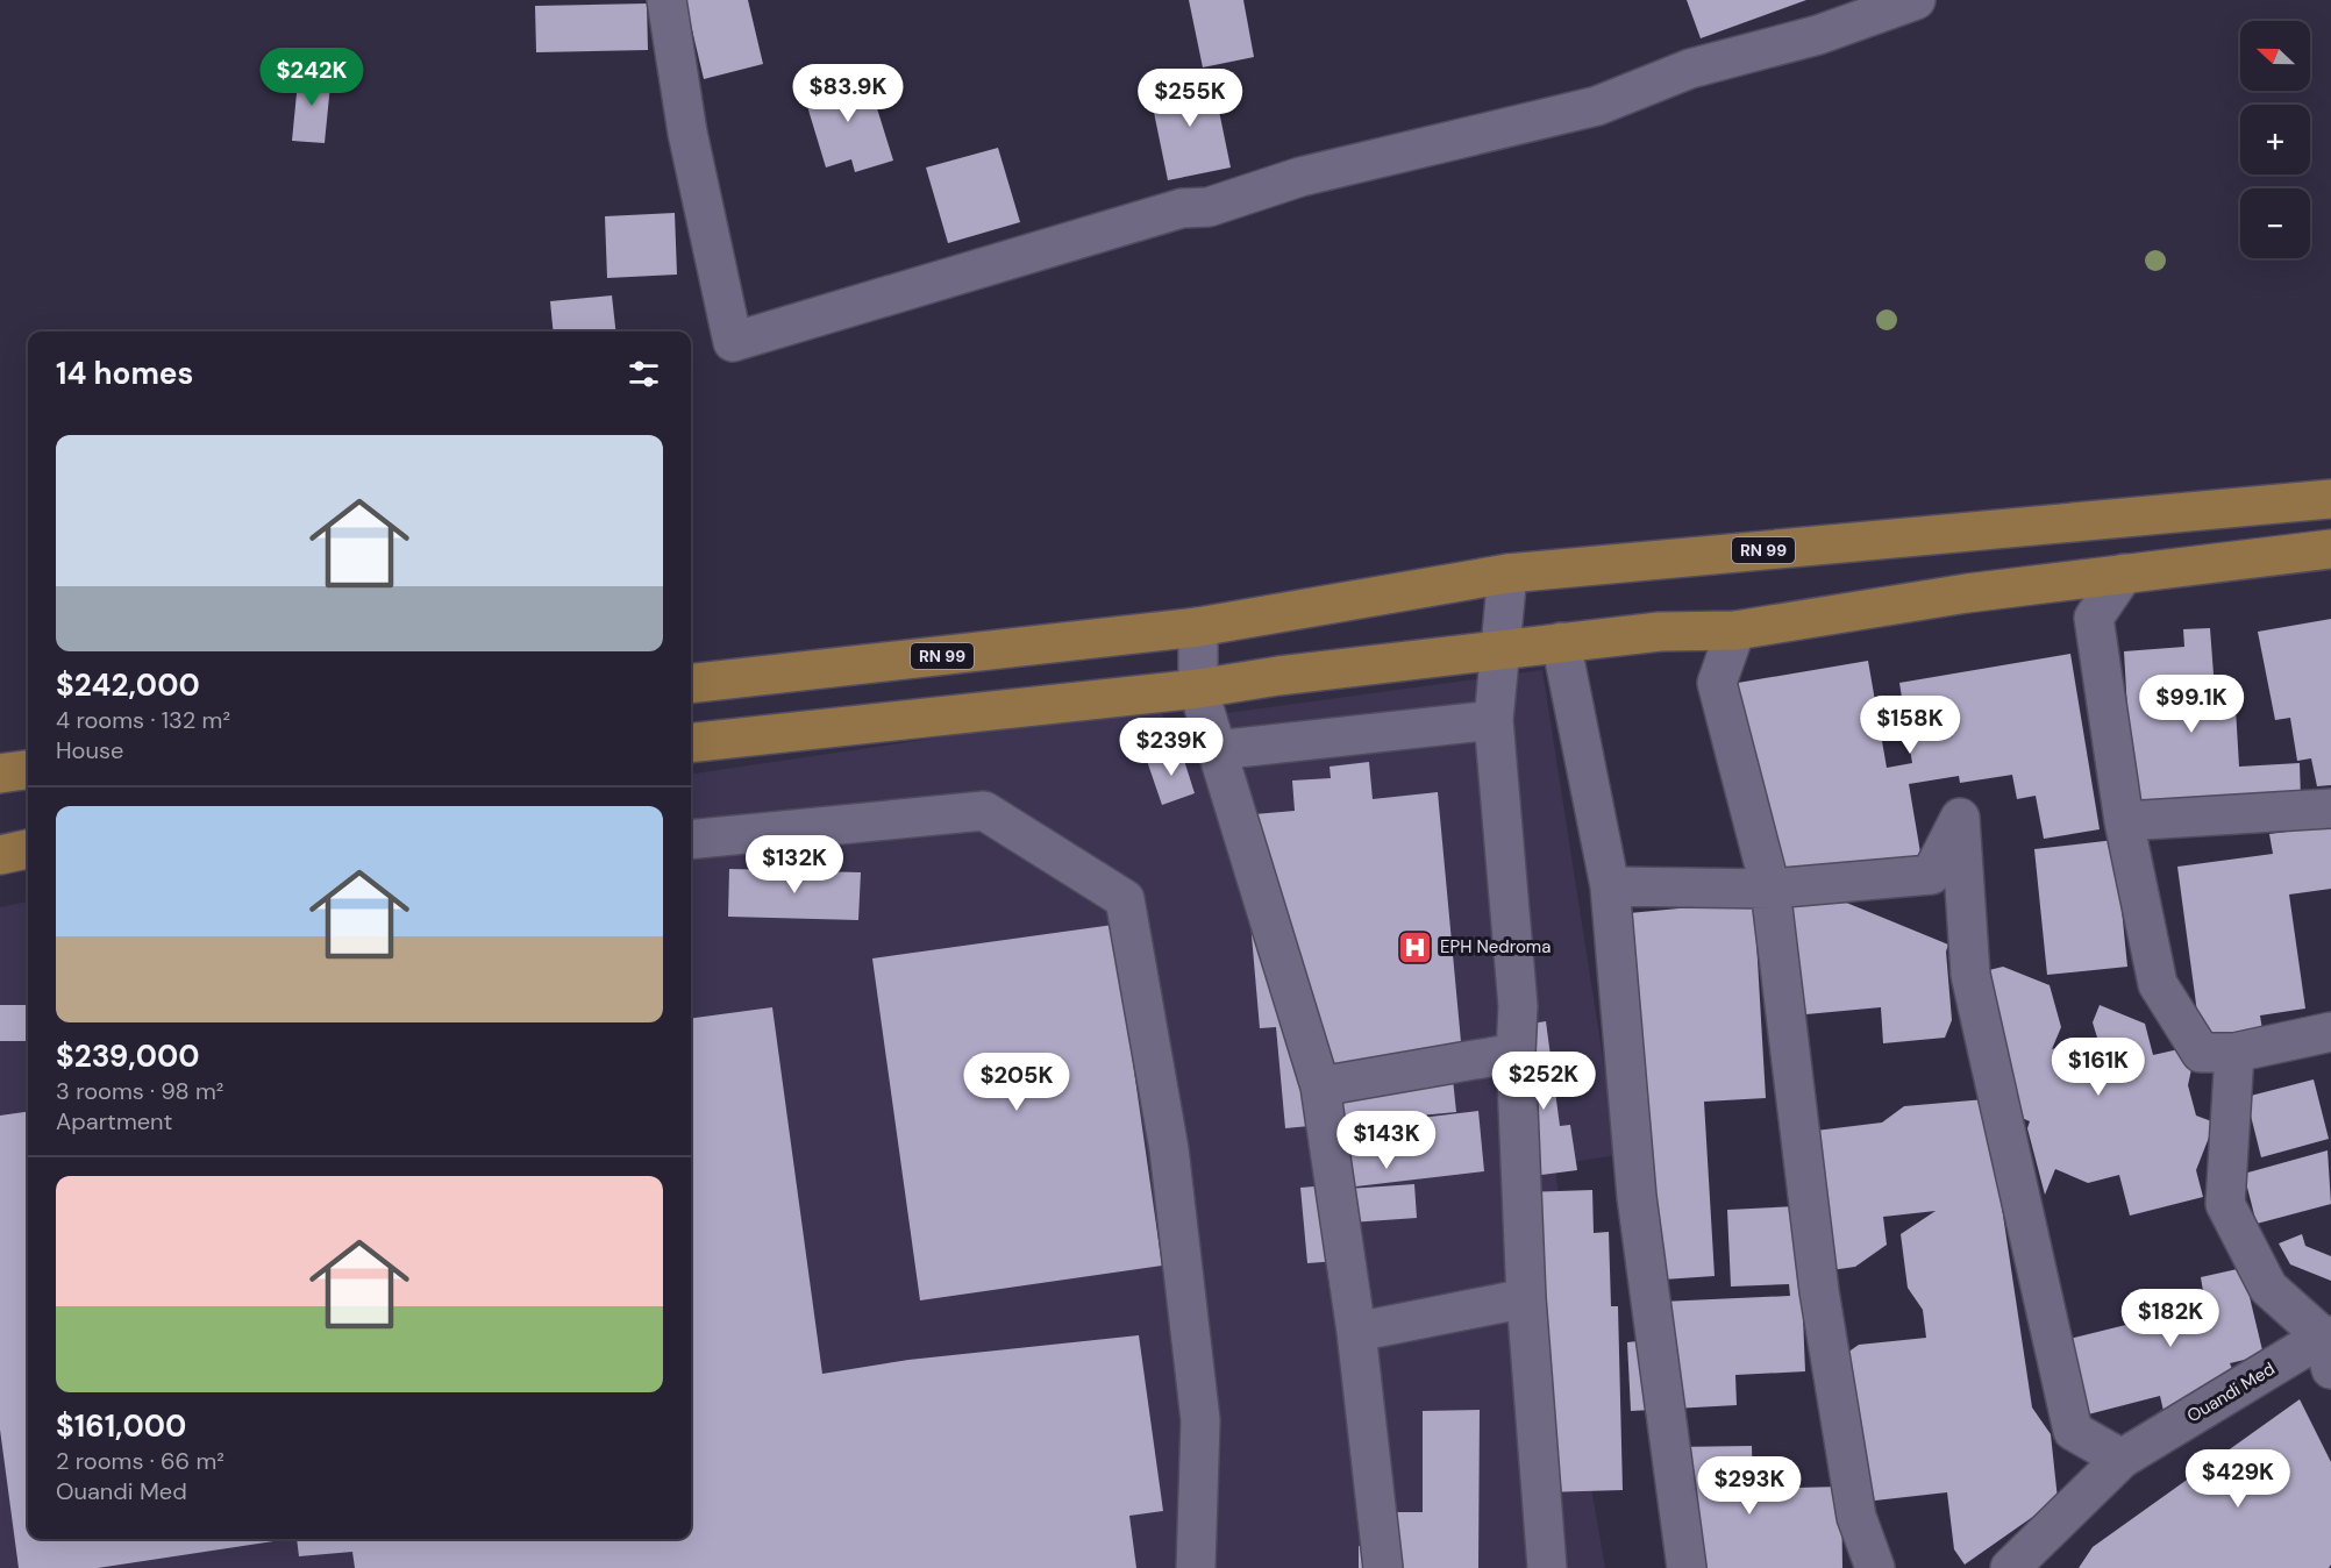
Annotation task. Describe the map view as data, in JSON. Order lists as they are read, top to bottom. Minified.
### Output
{"streets":{"main road":["RN 99"],"street":["Ouandi Med"]},"places":{"hospital":["EPH Nedroma"]},"north":"left","page":{"map_buttons":["+","−"],"price":["$242K","$83.9K","$255K","$99.1K","$158K","$239K","$132K","$161K","$252K","$205K","$143K","$182K","$429K","$293K"],"heading":"14 homes","list":[{"name":"$242,000","note":"4 rooms · 132 m² · House"},{"name":"$239,000","note":"3 rooms · 98 m² · Apartment"},{"name":"$161,000","note":"2 rooms · 66 m² · Ouandi Med"}]}}
